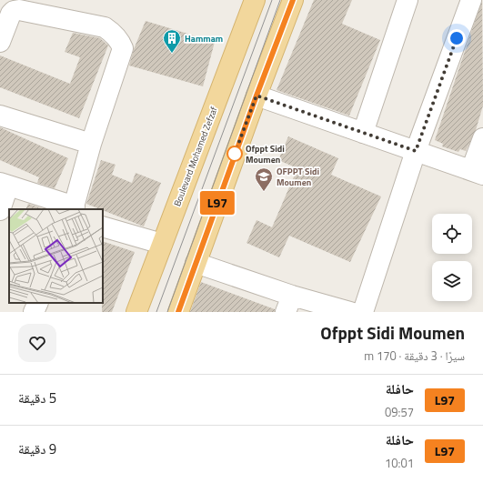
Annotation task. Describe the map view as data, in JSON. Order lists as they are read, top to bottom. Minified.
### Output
{"streets":{"main road":["Boulevard Mohamed Zefzaf"]},"places":{"building":["Hammam"],"other":["Ofppt Sidi Moumen"],"school or university":["OFPPT Sidi Moumen"]},"lines":["bus line L97"],"page":{"on_map":"L97","heading":["Ofppt Sidi Moumen","سيرًا · 3 دقيقة · 170 m"],"list":[{"mark":"L97","name":"حافلة","note":"09:57","value":"5 دقيقة"},{"mark":"L97","name":"حافلة","note":"10:01","value":"9 دقيقة"}]}}
